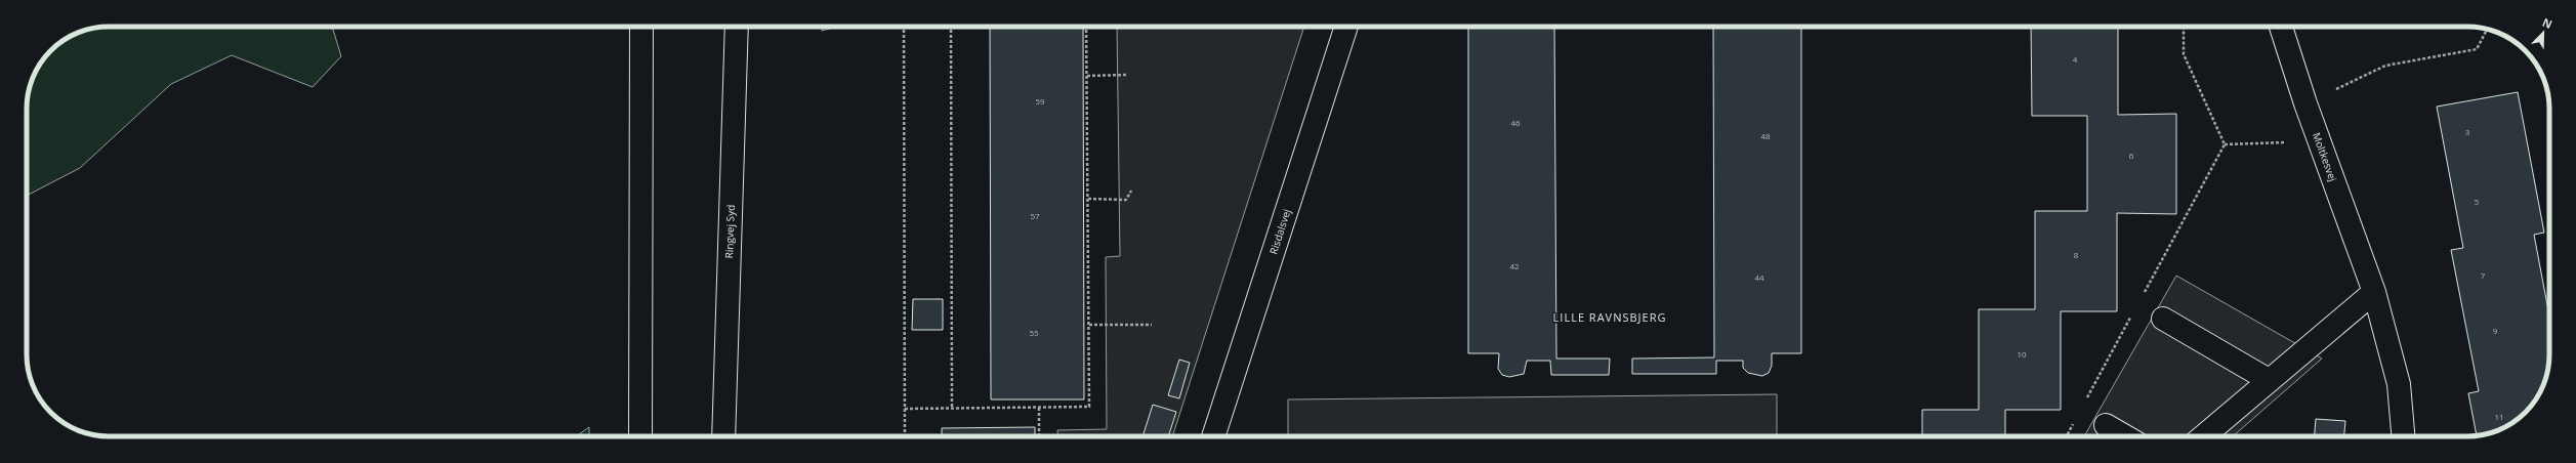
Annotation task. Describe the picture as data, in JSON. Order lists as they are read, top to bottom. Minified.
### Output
{"streets":{"street":["Moltkesvej","Ringvej Syd","Risdalsvej"]},"districts":["LILLE RAVNSBJERG"],"house_numbers":["4","59","46","3","48","6","5","57","8","42","7","44","9","55","10","11"],"north":"top right"}
